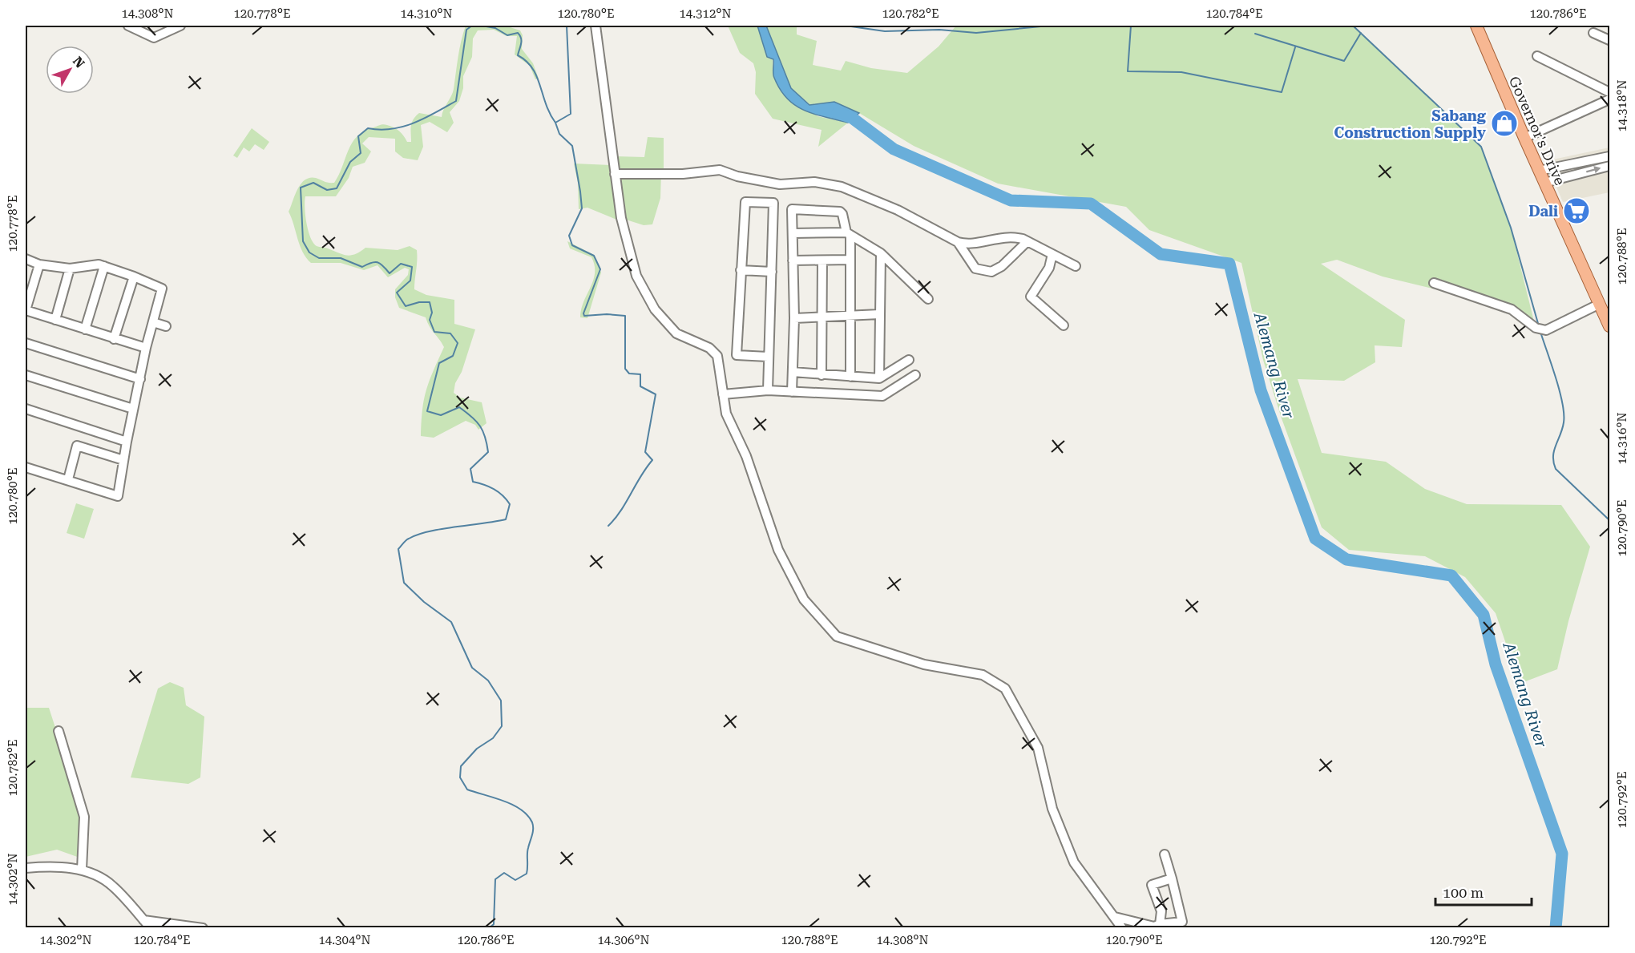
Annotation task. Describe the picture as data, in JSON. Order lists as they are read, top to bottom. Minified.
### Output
{"streets":{"main road":["Governor's Drive"]},"water":["Alemang River"],"places":{"shop":["Sabang Construction Supply"],"supermarket":["Dali"]},"scale_bar":"100 m","north":"top right","coordinates":["14.308°N","120.778°E","14.310°N","120.780°E","14.312°N","120.782°E","120.784°E","120.786°E","14.318°N","120.788°E","14.316°N","120.790°E","120.792°E","14.302°N","14.304°N","14.306°N"]}
